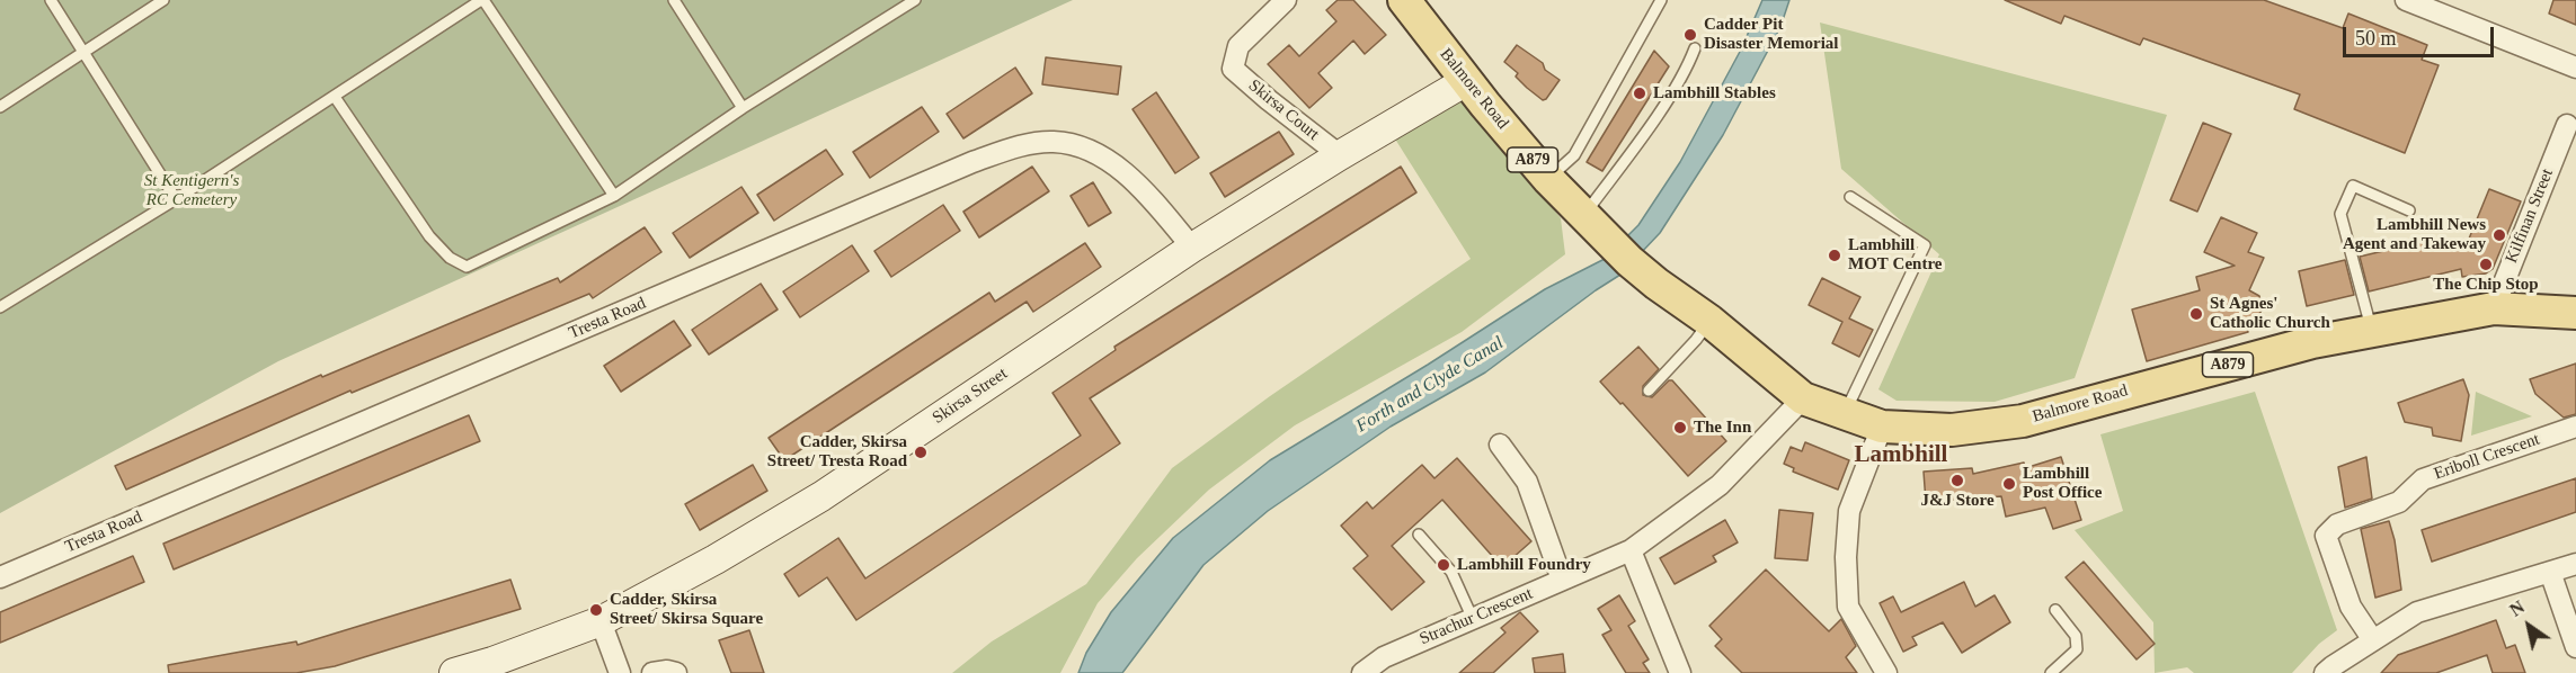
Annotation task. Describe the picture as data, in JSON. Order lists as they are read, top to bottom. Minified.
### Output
{"streets":{"main road":["Balmore Road","A879"],"street":["Skirsa Court","Kilfinan Street","Tresta Road","Skirsa Street","Eriboll Crescent","Strachur Crescent"]},"crossings":[["Balmore Road","Kilfinan Street"],["Balmore Road","Skirsa Street"],["Balmore Road","Strachur Crescent"],["Skirsa Court","Skirsa Street"],["Tresta Road","Skirsa Street"]],"districts":["Lambhill"],"water":["Forth and Clyde Canal"],"parks":["St Kentigern's RC Cemetery"],"places":["Cadder Pit Disaster Memorial","Lambhill Stables","Lambhill News Agent and Takeway","Lambhill MOT Centre","The Chip Stop","St Agnes' Catholic Church","The Inn","Cadder, Skirsa Street/ Tresta Road","J&J Store","Lambhill Post Office","Lambhill Foundry","Cadder, Skirsa Street/ Skirsa Square"],"scale_bar":"50 m","north":"top left"}
